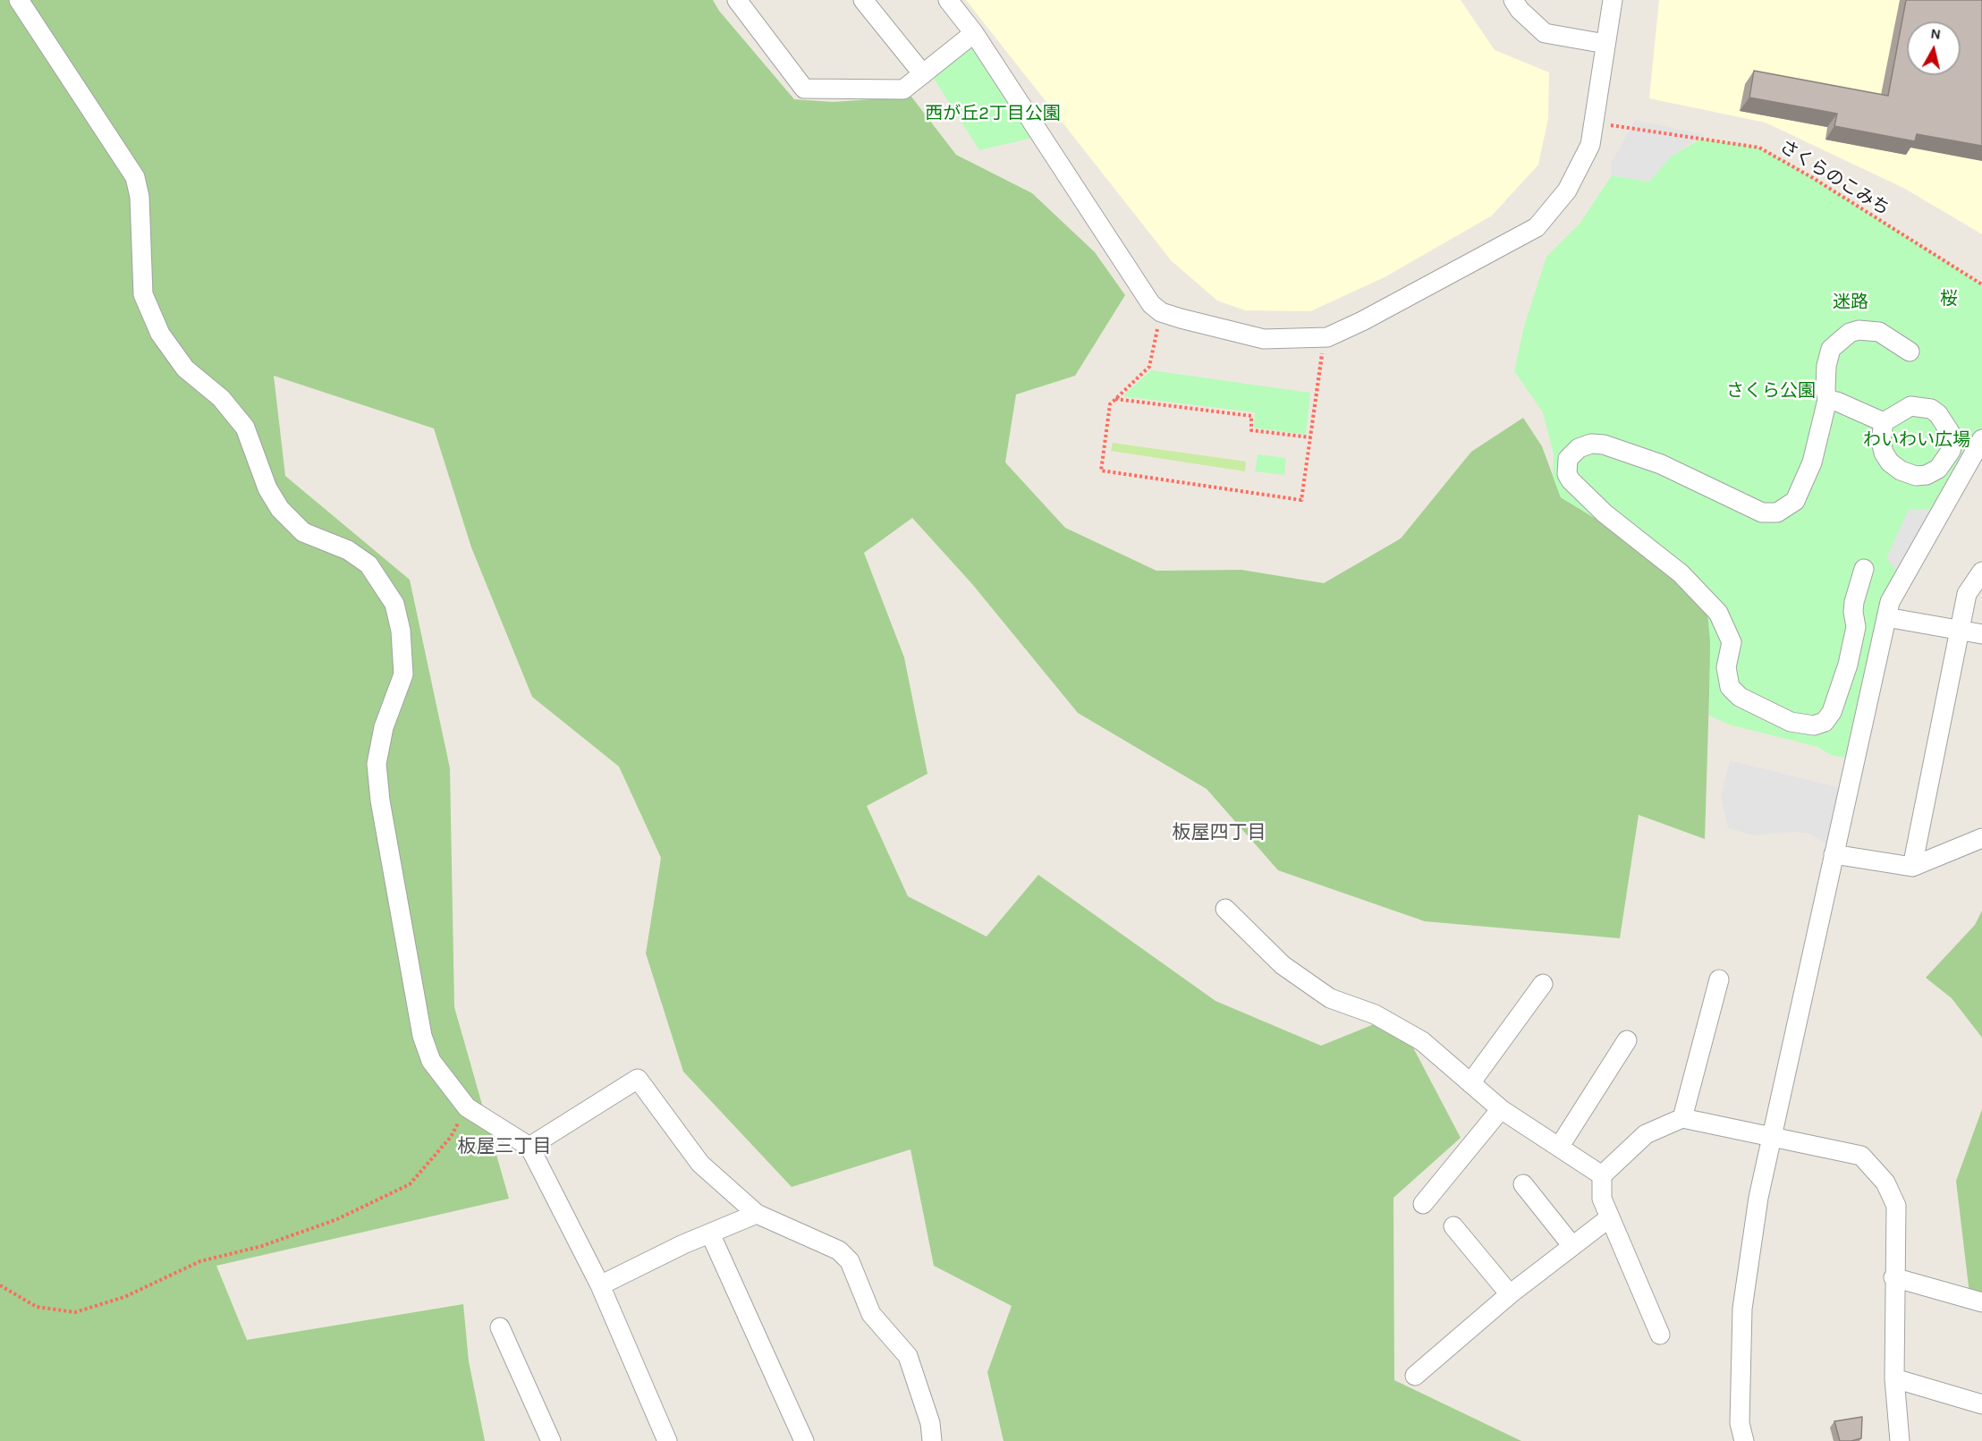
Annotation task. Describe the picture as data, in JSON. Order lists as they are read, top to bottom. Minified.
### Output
{"streets":{"path":["さくらのこみち"]},"districts":["板屋四丁目","板屋三丁目"],"parks":["西が丘2丁目公園","桜","迷路","さくら公園","わいわい広場"],"north":"top"}
